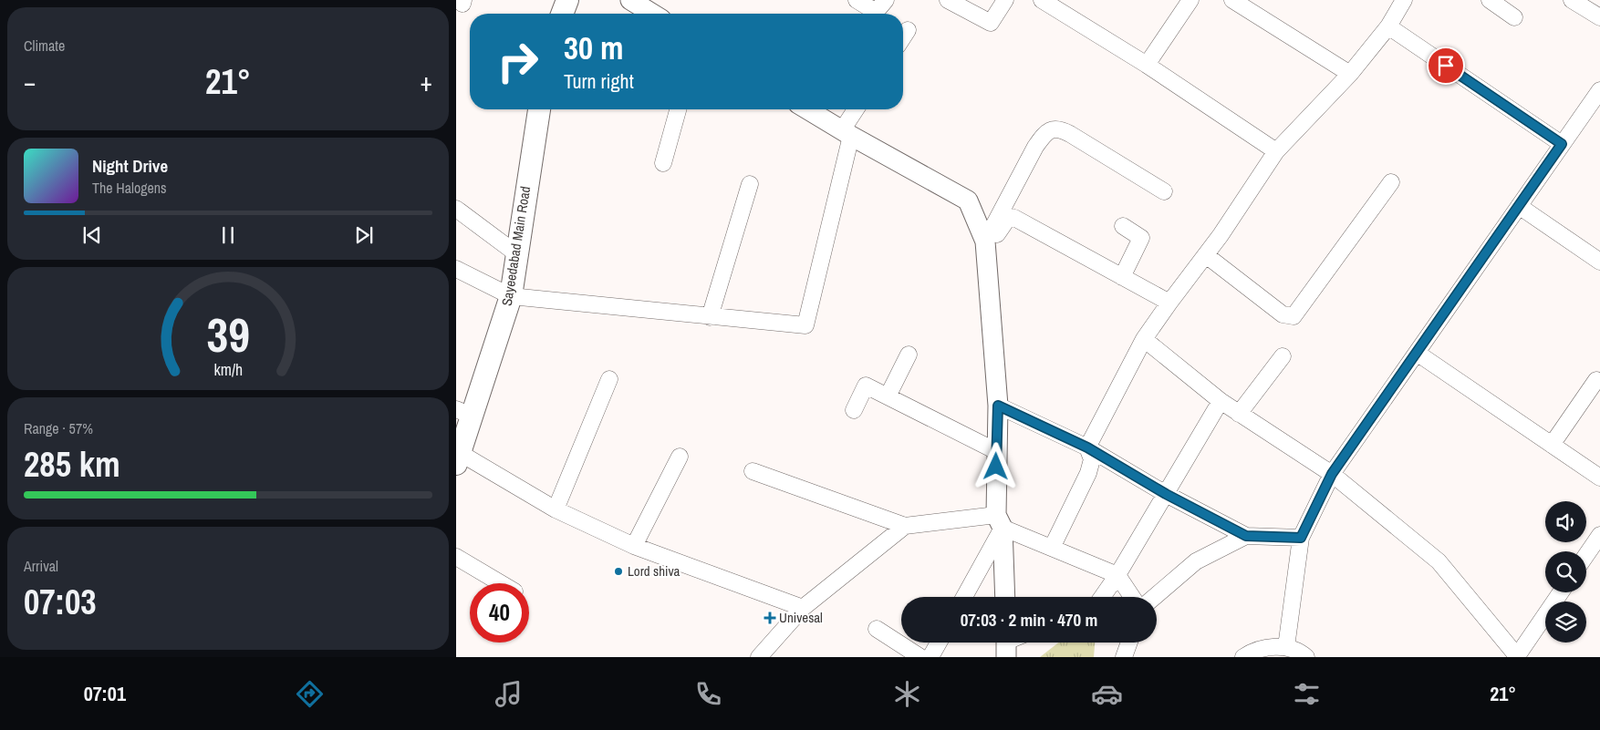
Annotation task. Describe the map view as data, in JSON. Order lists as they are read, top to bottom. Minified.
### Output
{"streets":{"main road":["Sayeedabad Main Road"]},"places":{"other":["Lord shiva"],"health":["Univesal"]},"page":{"tile":["Climate",["Range · 57%","285 km"],["Arrival","07:03"]],"turn":["30 m","Turn right"],"heat":["−","21°","+"],"song":["Night Drive","The Halogens"],"limit":"40","trip":"07:03 · 2 min · 470 m","tabs":["07:01","21°"],"gauge":["39","km/h"]}}
